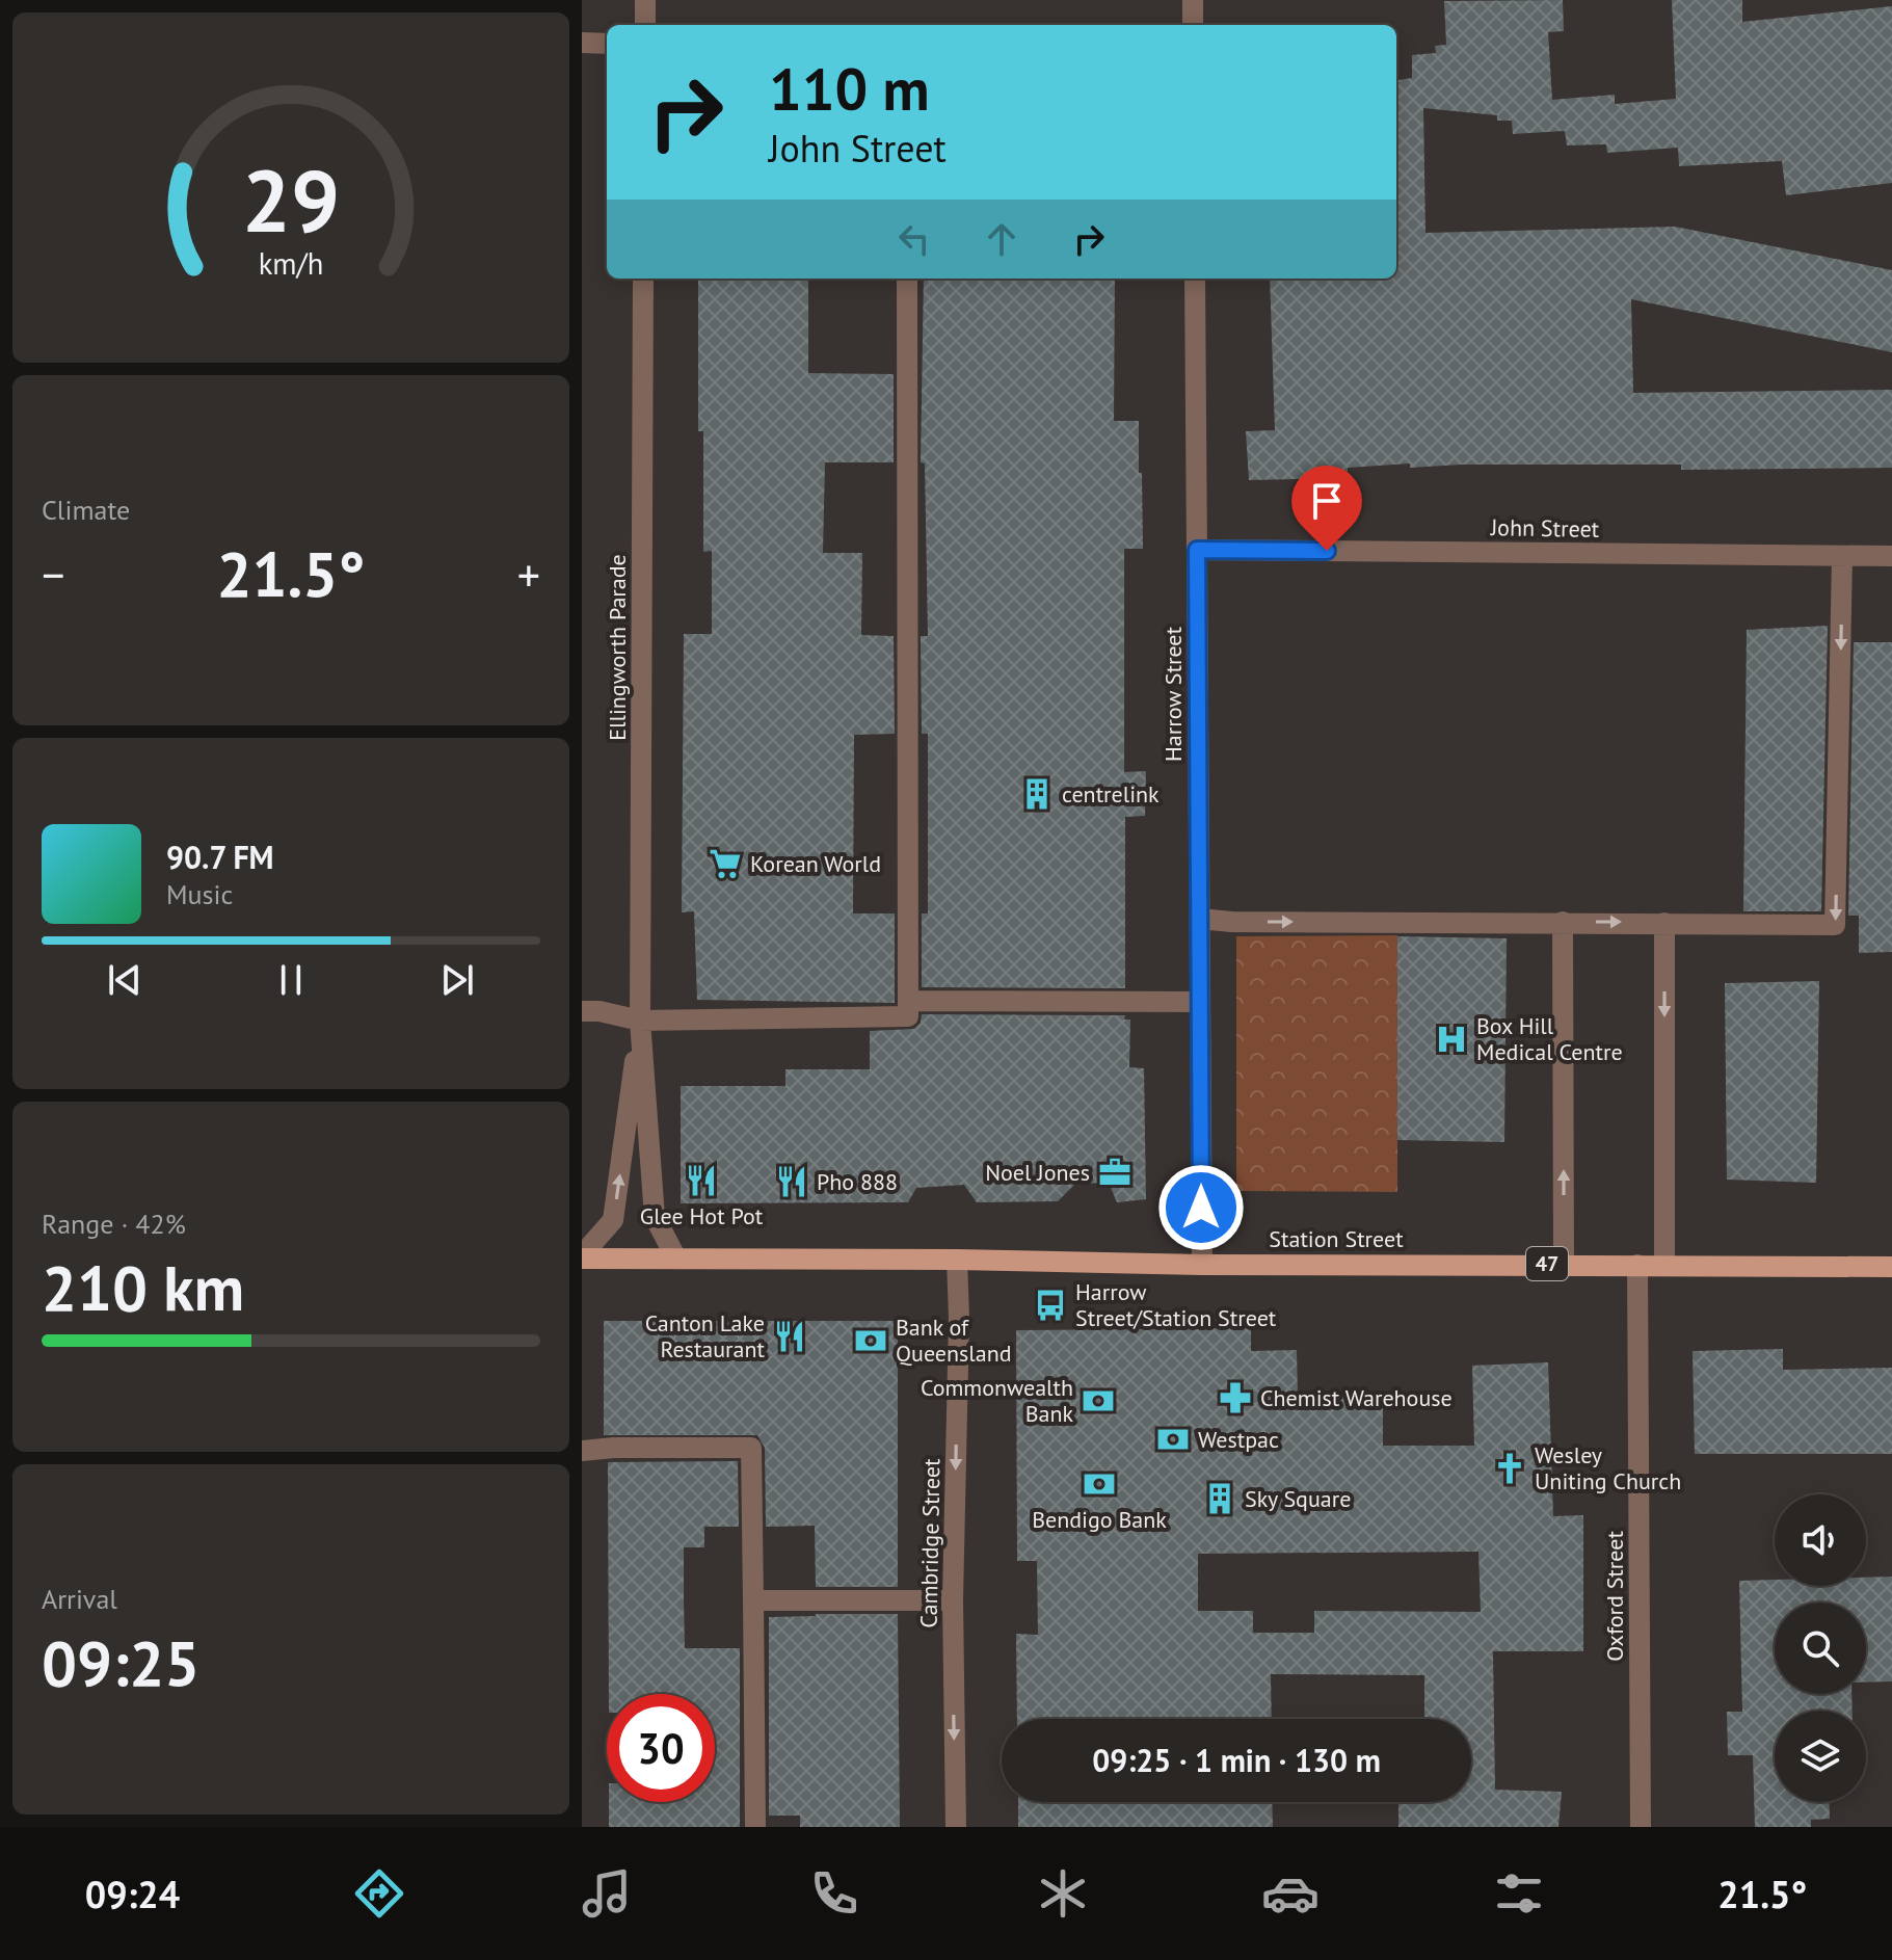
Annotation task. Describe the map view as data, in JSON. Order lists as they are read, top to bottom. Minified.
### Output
{"streets":{"main road":["Station Street","47"],"street":["John Street","Ellingworth Parade","Harrow Street","Cambridge Street","Oxford Street"]},"crossings":[["John Street","Harrow Street"],["Ellingworth Parade","Station Street"],["Harrow Street","Station Street"],["Station Street","Cambridge Street"],["Station Street","Oxford Street"]],"one_way":["Cambridge Street"],"places":{"building":["centrelink","Sky Square"],"supermarket":["Korean World"],"hospital":["Box Hill Medical Centre"],"office":["Noel Jones"],"restaurant":["Glee Hot Pot","Pho 888","Canton Lake Restaurant"],"bus stop":["Harrow Street/Station Street"],"bank":["Bank of Queensland","Commonwealth Bank","Westpac","Bendigo Bank"],"pharmacy":["Chemist Warehouse"],"church":["Wesley Uniting Church"]},"page":{"turn":["110 m","John Street"],"tile":["Climate",["Range · 42%","210 km"],["Arrival","09:25"]],"heat":["−","21.5°","+"],"song":["90.7 FM","Music"],"limit":"30","trip":"09:25 · 1 min · 130 m","tabs":["09:24","21.5°"],"gauge":["29","km/h"]}}
